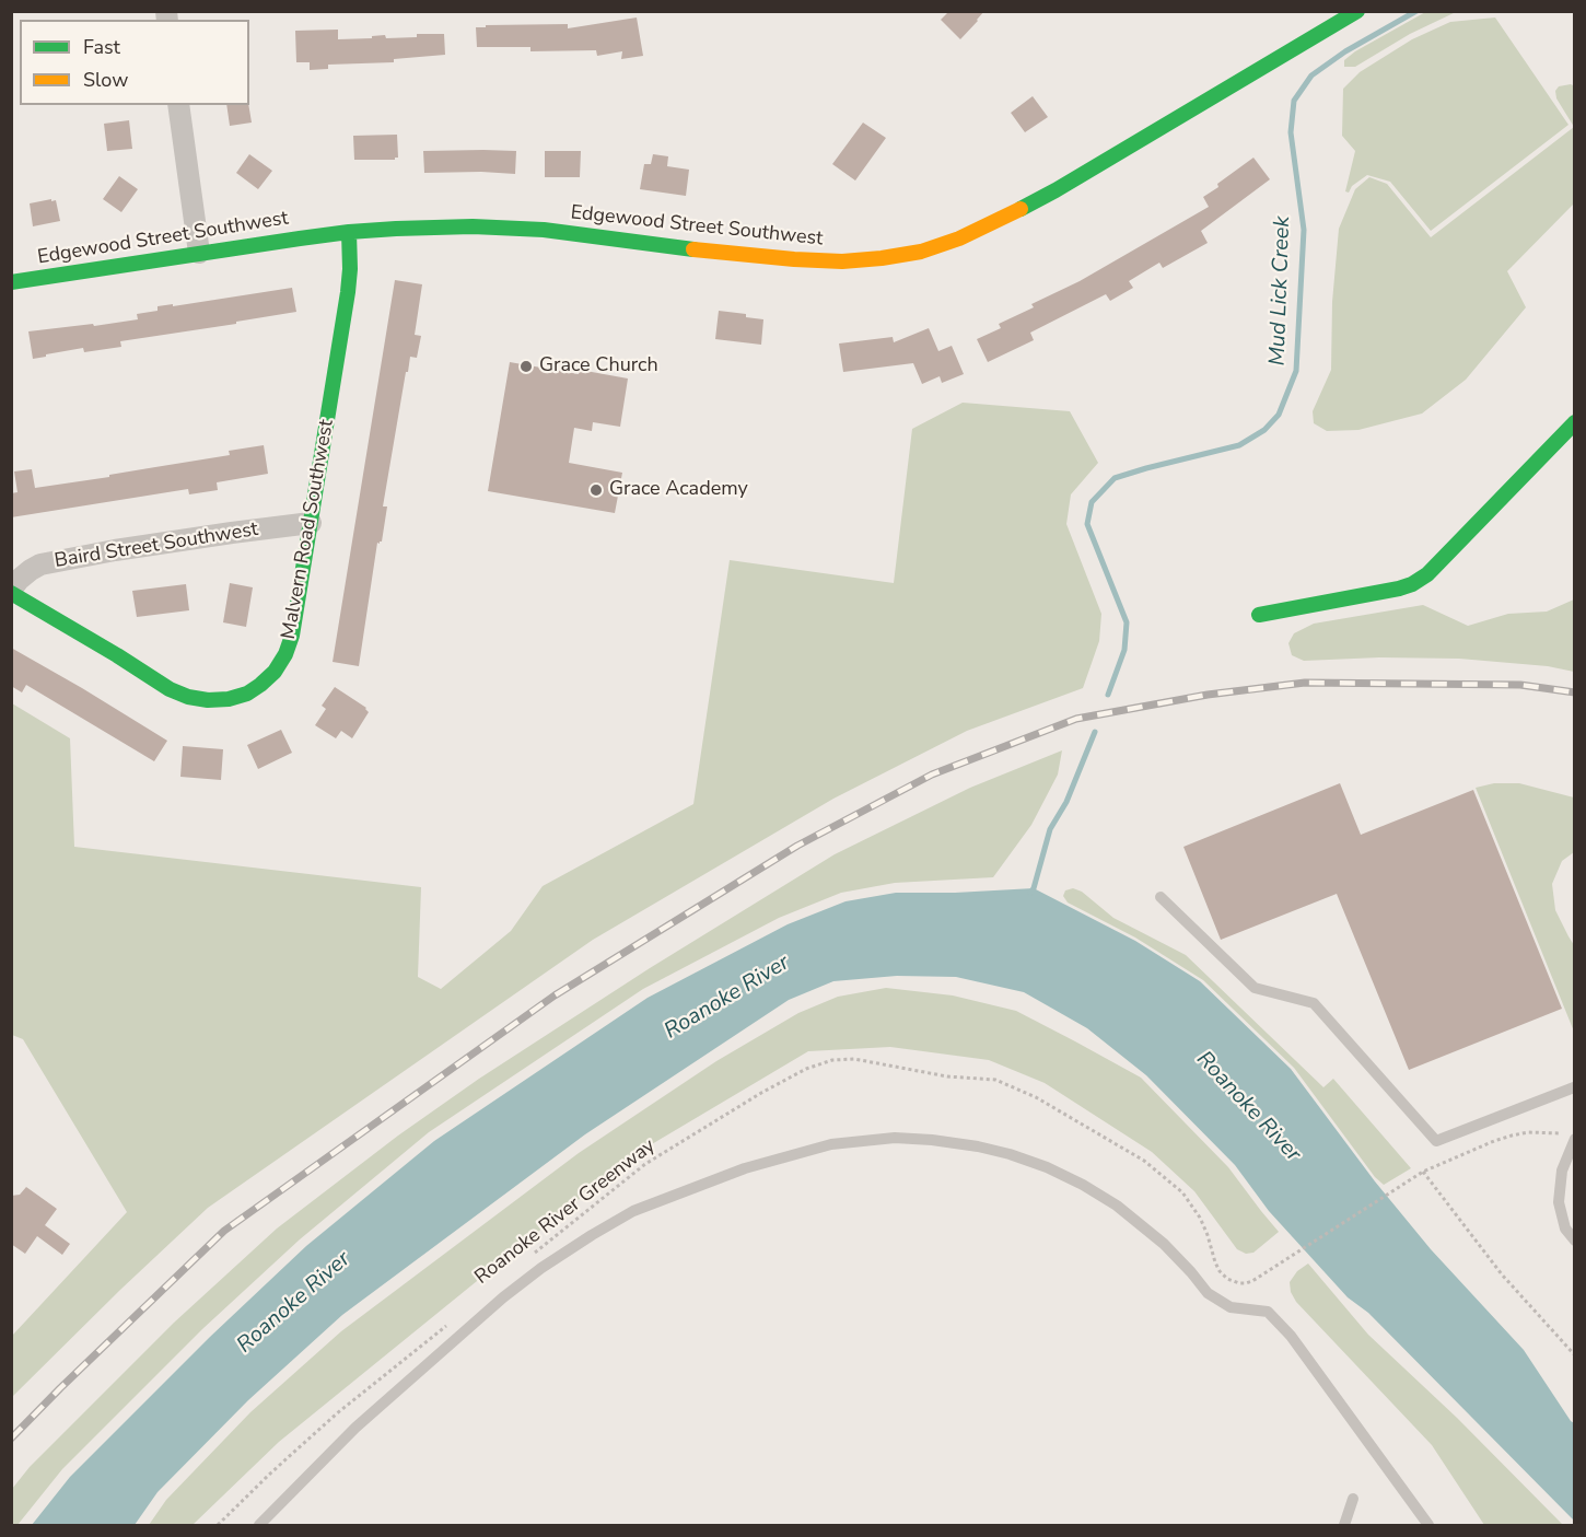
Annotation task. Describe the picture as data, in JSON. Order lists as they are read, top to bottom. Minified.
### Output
{"streets":{"street":["Edgewood Street Southwest","Malvern Road Southwest","Baird Street Southwest"],"path":["Roanoke River Greenway"]},"crossings":[["Edgewood Street Southwest","Malvern Road Southwest"],["Malvern Road Southwest","Baird Street Southwest"]],"water":["Mud Lick Creek","Roanoke River"],"places":["Grace Church","Grace Academy"],"legend":["Fast","Slow"]}
